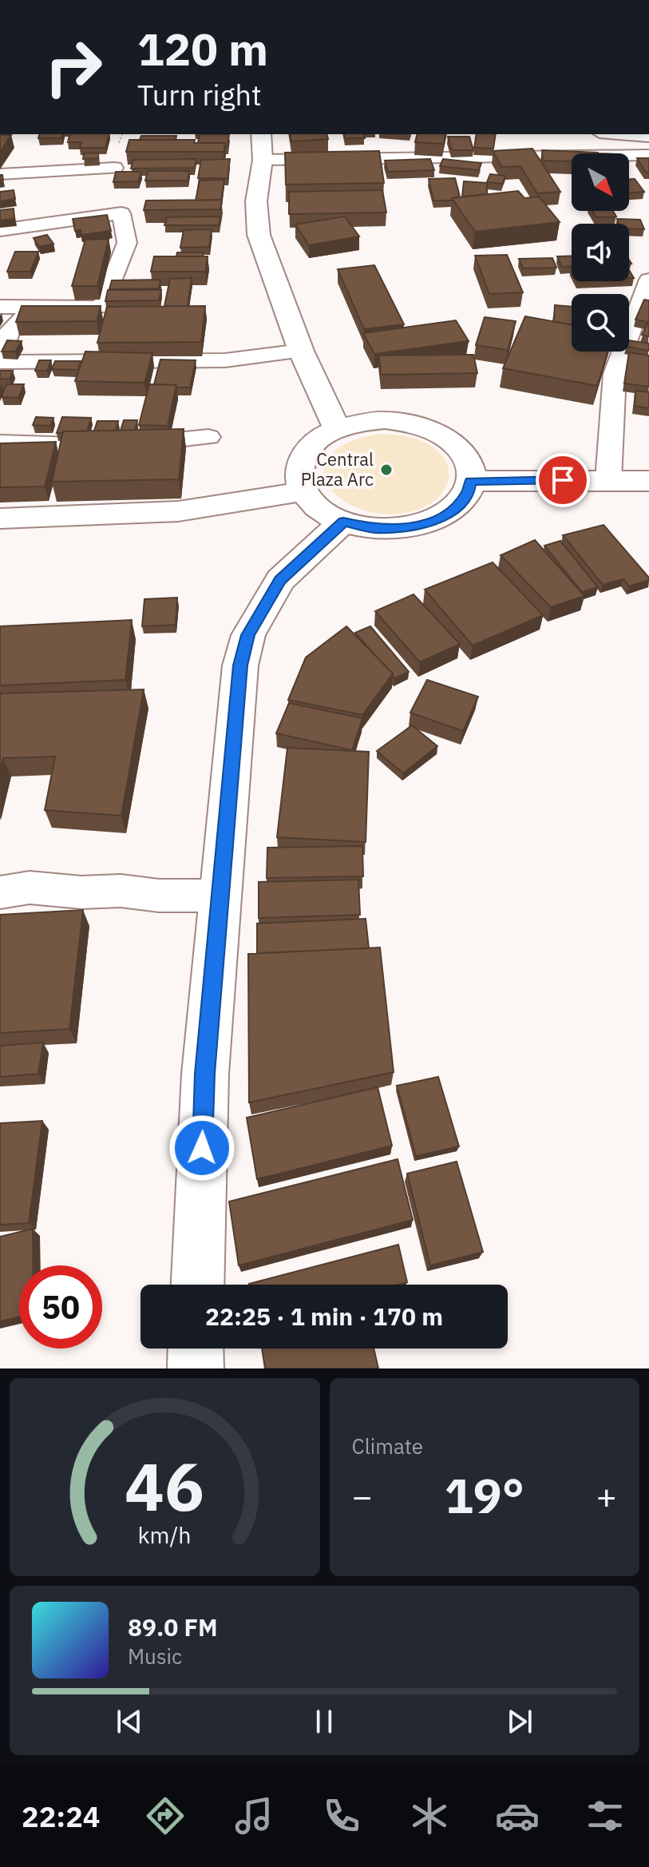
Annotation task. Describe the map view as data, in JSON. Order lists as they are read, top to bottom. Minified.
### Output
{"places":["Central Plaza Arc"],"north":"bottom right","page":{"turn":["120 m","Turn right"],"limit":"50","trip":"22:25 · 1 min · 170 m","tile":"Climate","heat":["−","19°","+"],"song":["89.0 FM","Music"],"tabs":"22:24","gauge":["46","km/h"]}}
